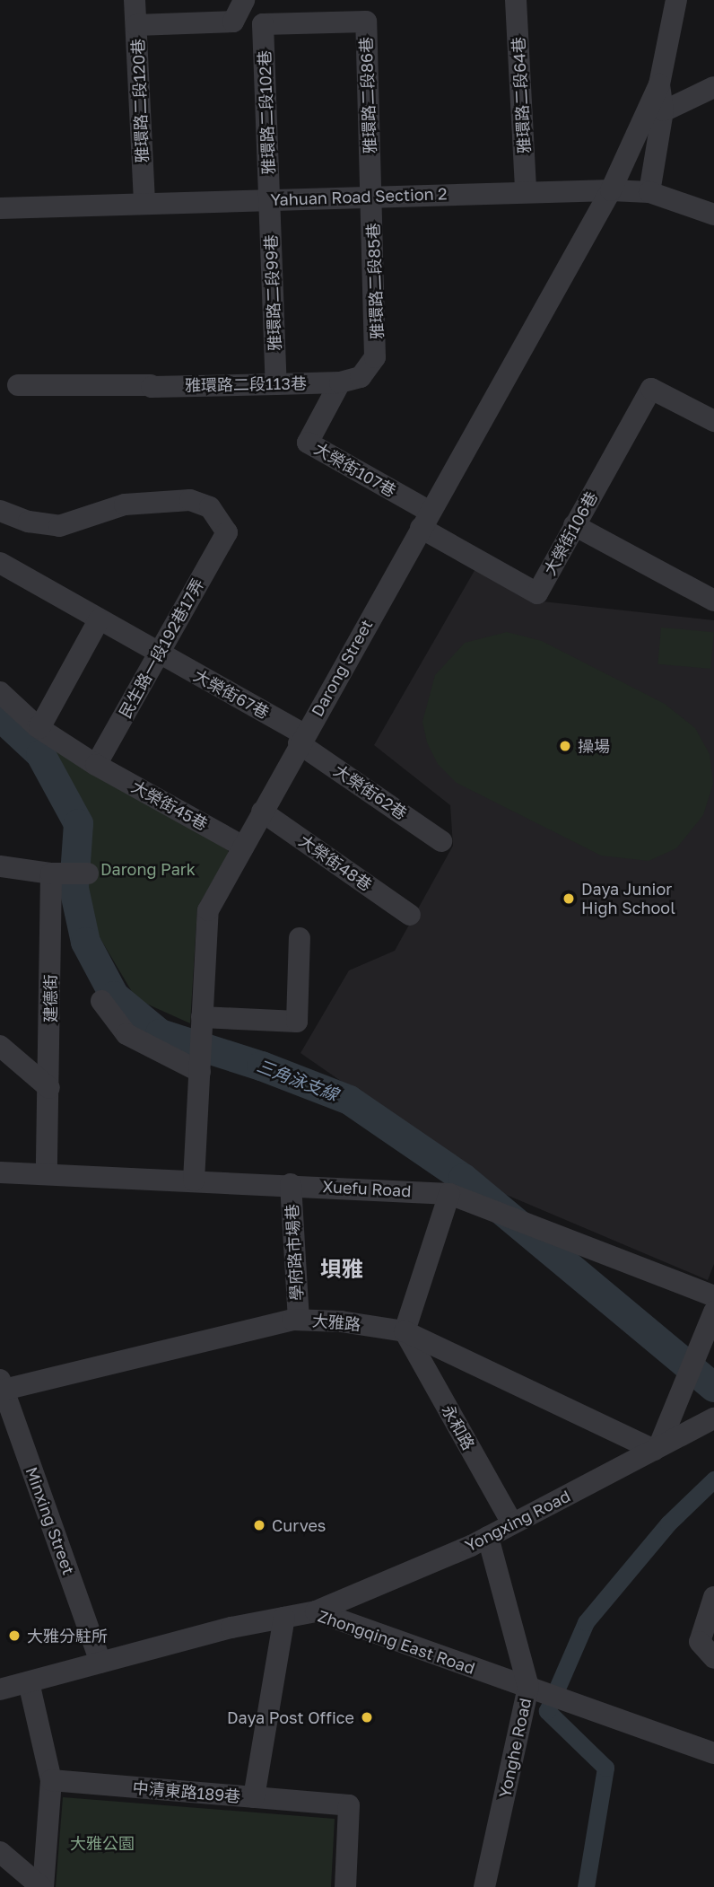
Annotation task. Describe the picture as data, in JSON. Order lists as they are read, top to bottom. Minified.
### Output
{"streets":{"street":["雅環路二段86巷","雅環路二段64巷","雅環路二段120巷","雅環路二段102巷","Yahuan Road Section 2","雅環路二段85巷","雅環路二段99巷","雅環路二段113巷","大榮街107巷","大榮街106巷","民生路一段192巷17弄","Darong Street","大榮街67巷","大榮街62巷","大榮街45巷","大榮街48巷","建德街","Xuefu Road","學府路市場巷","大雅路","永和路","Minxing Street","Yongxing Road","Zhongqing East Road","Yonghe Road","中清東路189巷"]},"crossings":[["雅環路二段86巷","雅環路二段102巷"],["雅環路二段86巷","Yahuan Road Section 2"],["雅環路二段86巷","雅環路二段85巷"],["雅環路二段64巷","Yahuan Road Section 2"],["雅環路二段120巷","Yahuan Road Section 2"],["雅環路二段102巷","Yahuan Road Section 2"],["雅環路二段102巷","雅環路二段99巷"],["Yahuan Road Section 2","雅環路二段85巷"],["Yahuan Road Section 2","雅環路二段99巷"],["Yahuan Road Section 2","Darong Street"],["雅環路二段85巷","雅環路二段113巷"],["雅環路二段85巷","大榮街107巷"],["雅環路二段99巷","雅環路二段113巷"],["雅環路二段113巷","大榮街107巷"],["大榮街107巷","大榮街106巷"],["大榮街107巷","Darong Street"],["大榮街106巷","Darong Street"],["民生路一段192巷17弄","大榮街67巷"],["民生路一段192巷17弄","大榮街45巷"],["Darong Street","大榮街67巷"],["Darong Street","大榮街62巷"],["Darong Street","大榮街45巷"],["Darong Street","大榮街48巷"],["Darong Street","Xuefu Road"],["大榮街67巷","大榮街62巷"],["建德街","Xuefu Road"],["Xuefu Road","學府路市場巷"],["學府路市場巷","大雅路"],["大雅路","永和路"],["大雅路","Minxing Street"],["大雅路","Yongxing Road"],["永和路","Yongxing Road"],["Minxing Street","Zhongqing East Road"],["Yongxing Road","Zhongqing East Road"],["Yongxing Road","Yonghe Road"],["Zhongqing East Road","Yonghe Road"],["Zhongqing East Road","中清東路189巷"]],"districts":["垻雅"],"water":["三角泳支線"],"parks":["Darong Park","大雅公園"],"places":["操場","Daya Junior High School","Curves","大雅分駐所","Daya Post Office"]}
